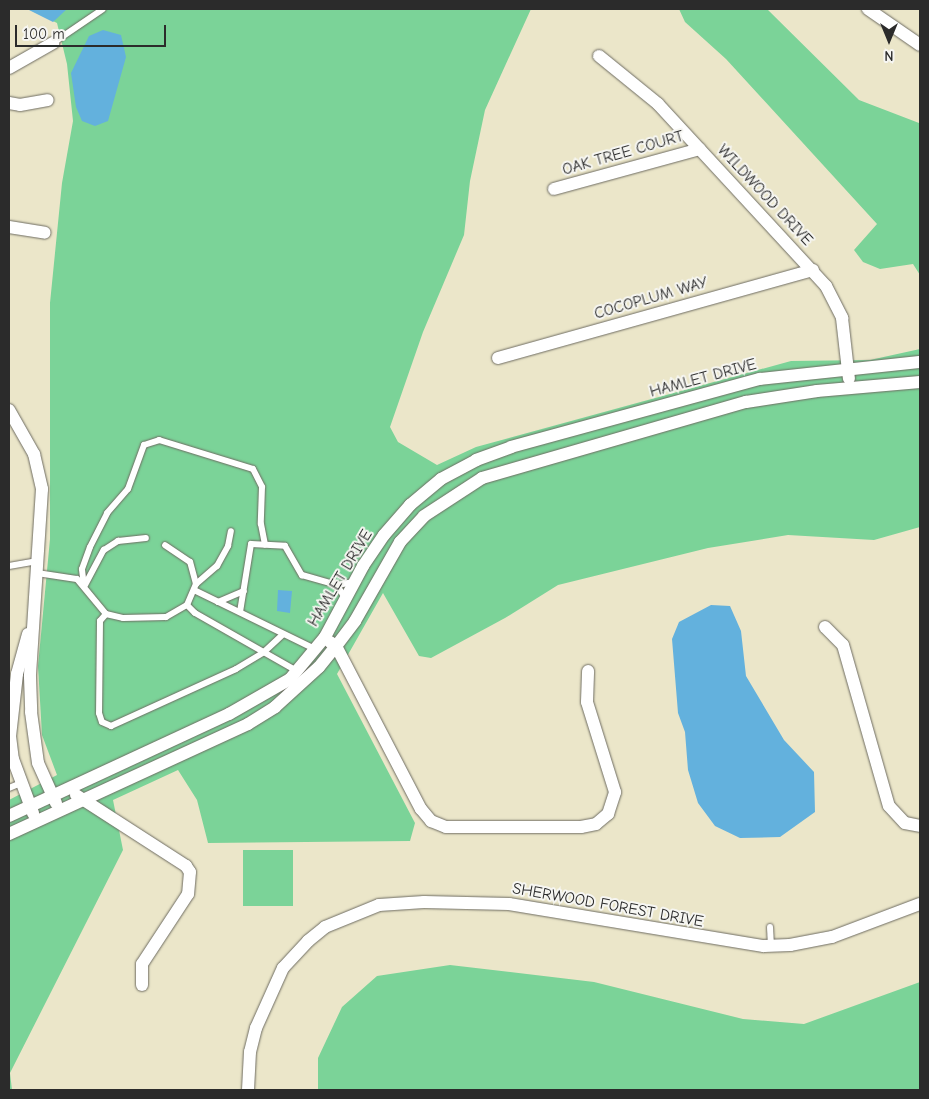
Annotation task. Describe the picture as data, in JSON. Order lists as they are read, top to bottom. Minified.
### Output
{"streets":{"street":["OAK TREE COURT","WILDWOOD DRIVE","COCOPLUM WAY","HAMLET DRIVE","SHERWOOD FOREST DRIVE"]},"crossings":[["OAK TREE COURT","WILDWOOD DRIVE"],["WILDWOOD DRIVE","COCOPLUM WAY"],["WILDWOOD DRIVE","HAMLET DRIVE"]],"scale_bar":"100 m","north":"bottom"}
